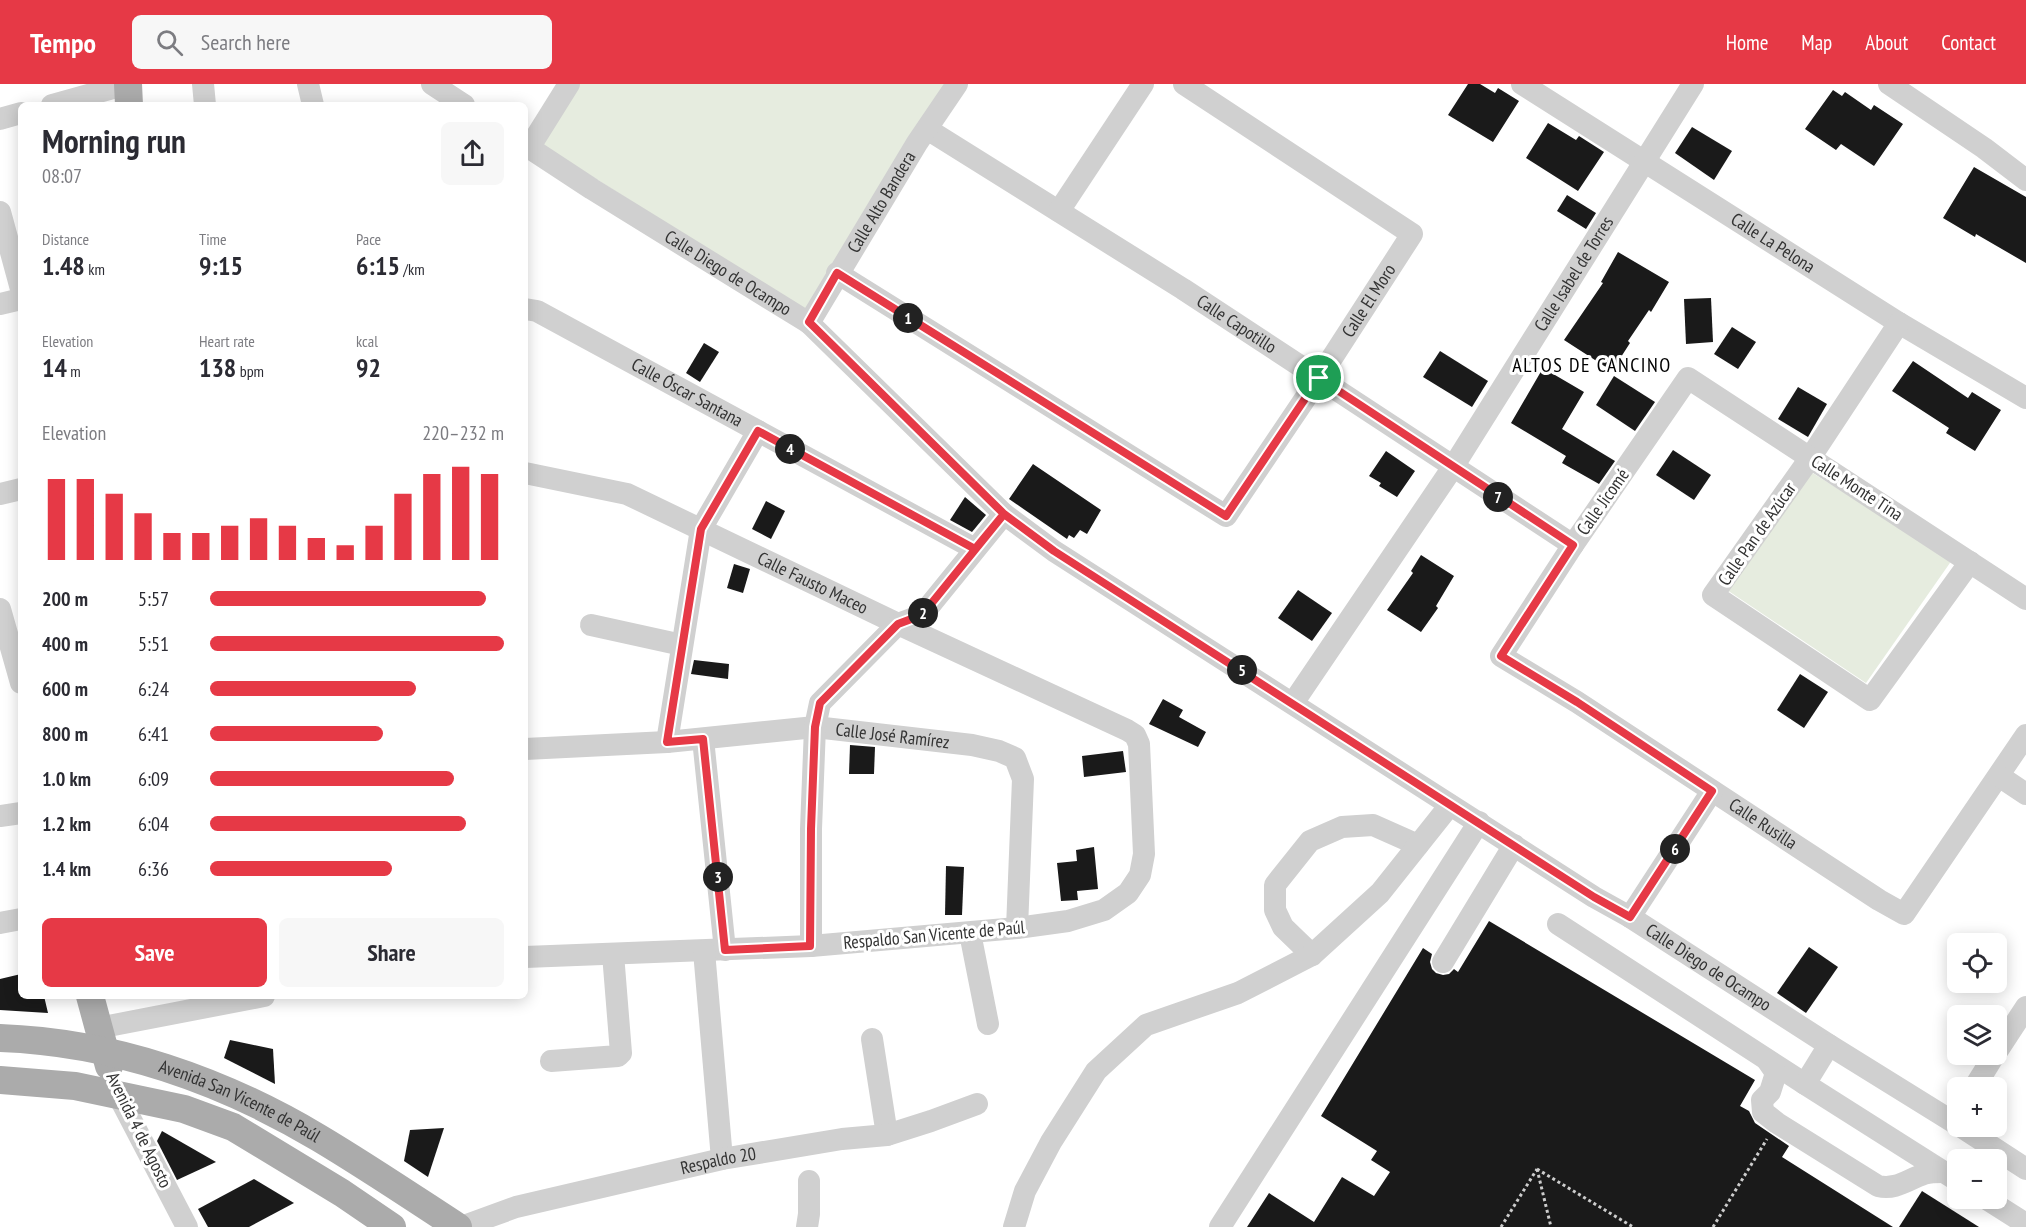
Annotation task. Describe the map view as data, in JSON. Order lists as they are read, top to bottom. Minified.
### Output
{"streets":{"main road":["Avenida San Vicente de Paúl","Avenida 4 de Agosto"],"street":["Calle Alto Bandera","Calle La Pelona","Calle Diego de Ocampo","Calle Isabel de Torres","Calle El Moro","Calle Capotillo","Calle Óscar Santana","Calle Monte Tina","Calle Jicomé","Calle Pan de Azúcar","Calle Fausto Maceo","Calle José Ramírez","Calle Rusilla","Respaldo San Vicente de Paúl","Respaldo 20"]},"crossings":[["Calle Alto Bandera","Calle Diego de Ocampo"],["Calle Alto Bandera","Calle El Moro"],["Calle Alto Bandera","Calle Capotillo"],["Calle La Pelona","Calle Isabel de Torres"],["Calle La Pelona","Calle Pan de Azúcar"],["Calle Diego de Ocampo","Calle Isabel de Torres"],["Calle Isabel de Torres","Calle Capotillo"],["Calle El Moro","Calle Capotillo"],["Calle Capotillo","Calle Jicomé"],["Calle Monte Tina","Calle Jicomé"],["Calle Monte Tina","Calle Pan de Azúcar"],["Calle Jicomé","Calle Rusilla"],["Calle Fausto Maceo","Respaldo San Vicente de Paúl"],["Calle José Ramírez","Respaldo San Vicente de Paúl"],["Avenida San Vicente de Paúl","Avenida 4 de Agosto"],["Avenida San Vicente de Paúl","Respaldo 20"]],"districts":["ALTOS DE CANCINO"],"page":{"header":"Tempo","search":"Search here","nav":["Home","Map","About","Contact"],"heading":["Morning run","08:07"],"stats":[["Distance","1.48 km"],["Time","9:15"],["Pace","6:15 /km"],["Elevation","14 m"],["Heart rate","138 bpm"],["kcal","92"]],"pins":["1","4","7","2","5","6","3"],"chart":["Elevation","220–232 m"],"list":[{"name":"200 m","note":"5:57"},{"name":"400 m","note":"5:51"},{"name":"600 m","note":"6:24"},{"name":"800 m","note":"6:41"},{"name":"1.0 km","note":"6:09"},{"name":"1.2 km","note":"6:04"},{"name":"1.4 km","note":"6:36"}],"buttons":["Save","Share"],"map_buttons":["+","−"]}}
